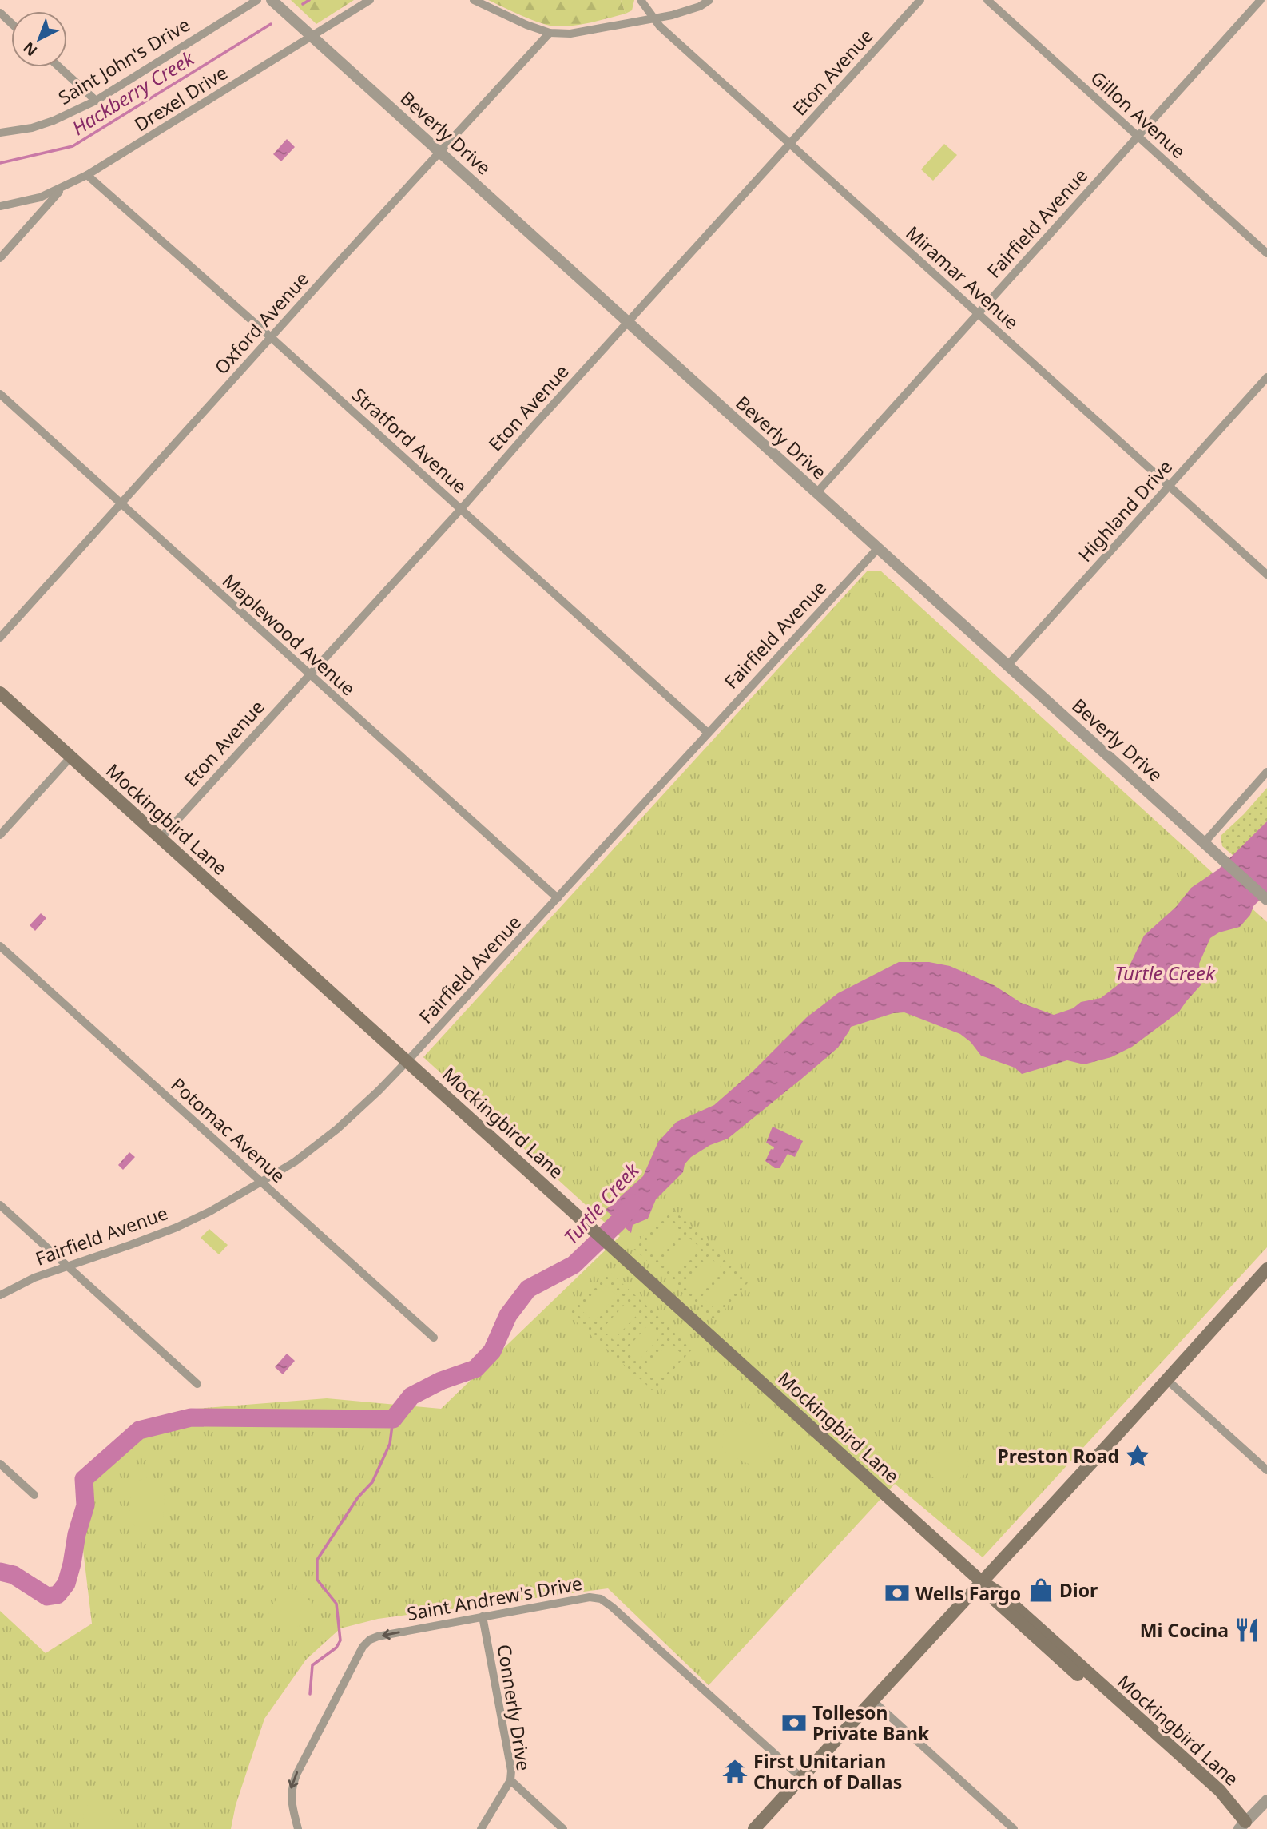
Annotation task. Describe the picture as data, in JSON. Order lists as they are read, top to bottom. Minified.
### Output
{"streets":{"main road":["Mockingbird Lane"],"street":["Saint John's Drive","Eton Avenue","Drexel Drive","Gillon Avenue","Beverly Drive","Fairfield Avenue","Miramar Avenue","Oxford Avenue","Stratford Avenue","Highland Drive","Maplewood Avenue","Potomac Avenue","Saint Andrew's Drive","Connerly Drive"]},"crossings":[["Eton Avenue","Beverly Drive"],["Eton Avenue","Miramar Avenue"],["Eton Avenue","Stratford Avenue"],["Eton Avenue","Maplewood Avenue"],["Eton Avenue","Mockingbird Lane"],["Drexel Drive","Beverly Drive"],["Drexel Drive","Stratford Avenue"],["Gillon Avenue","Fairfield Avenue"],["Beverly Drive","Fairfield Avenue"],["Beverly Drive","Oxford Avenue"],["Beverly Drive","Highland Drive"],["Fairfield Avenue","Miramar Avenue"],["Fairfield Avenue","Stratford Avenue"],["Fairfield Avenue","Maplewood Avenue"],["Fairfield Avenue","Mockingbird Lane"],["Fairfield Avenue","Potomac Avenue"],["Miramar Avenue","Highland Drive"],["Oxford Avenue","Stratford Avenue"],["Oxford Avenue","Maplewood Avenue"],["Saint Andrew's Drive","Connerly Drive"]],"one_way":["Saint Andrew's Drive"],"water":["Hackberry Creek","Turtle Creek"],"places":{"place":["Preston Road"],"shop":["Dior"],"bank":["Wells Fargo","Tolleson Private Bank"],"restaurant":["Mi Cocina"],"temple":["First Unitarian Church of Dallas"]},"north":"bottom left"}
